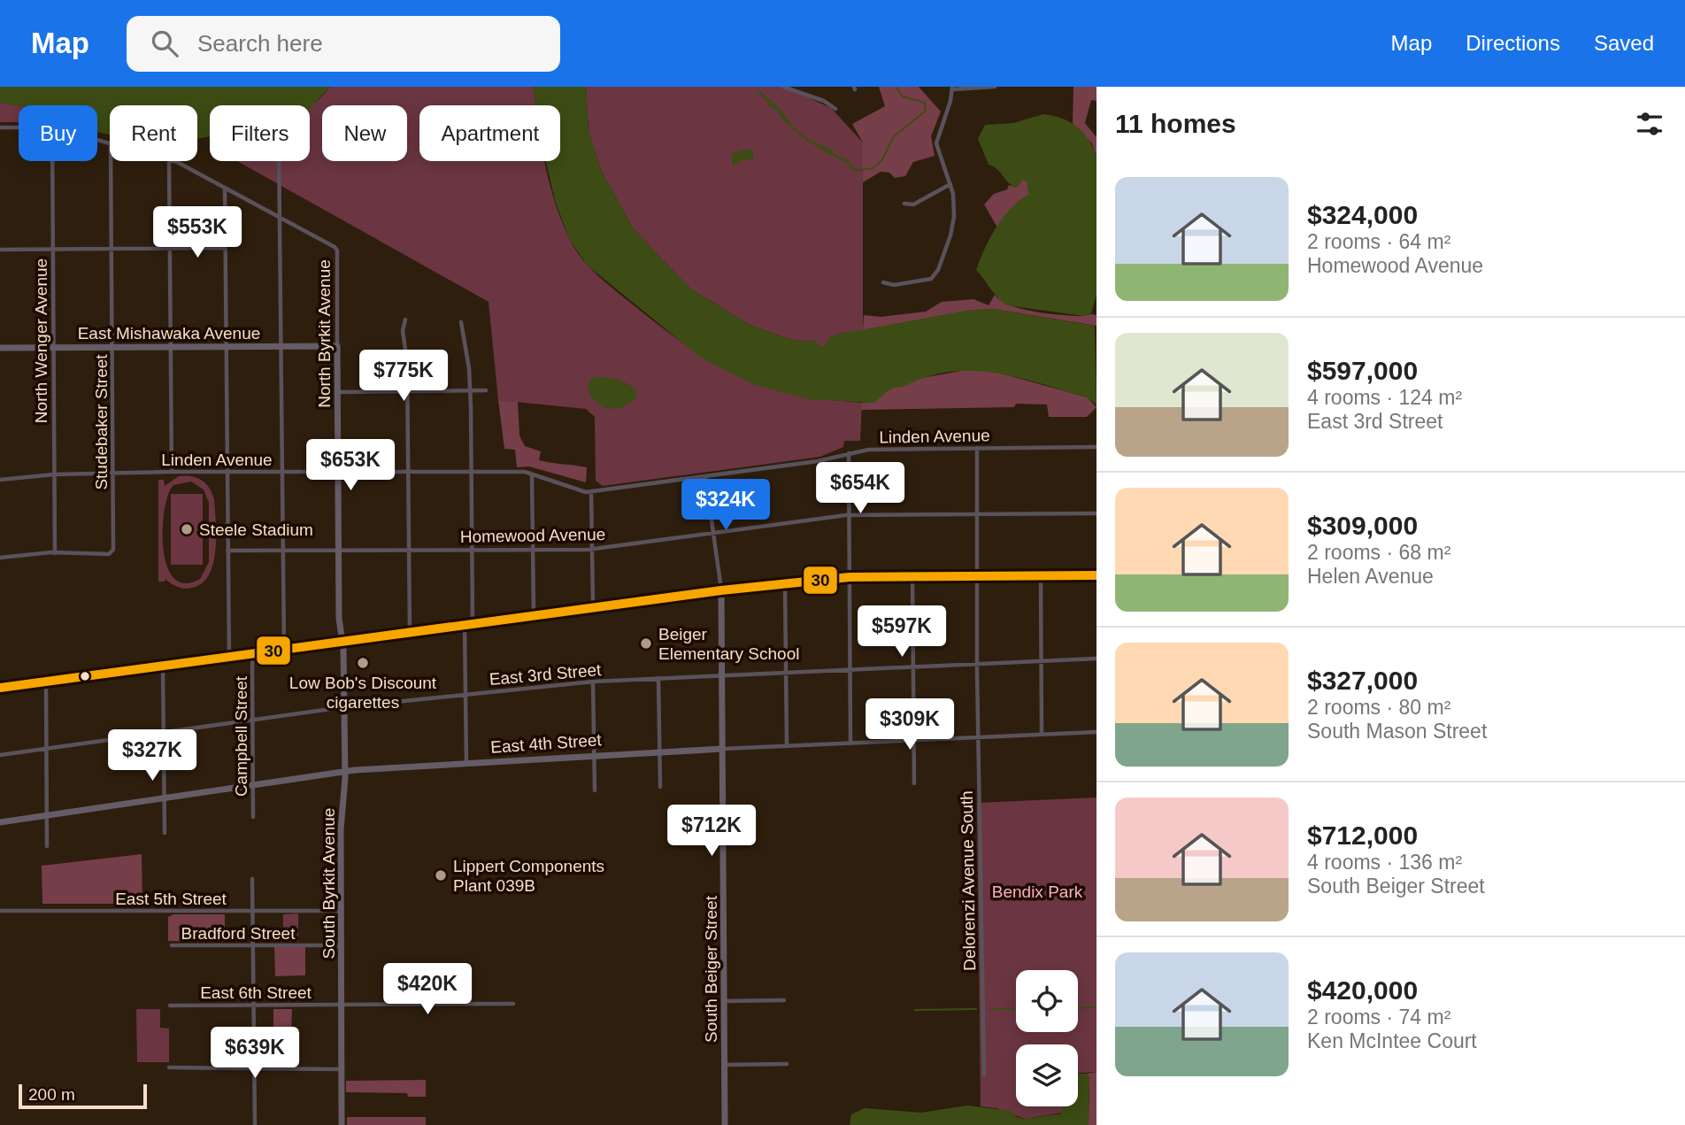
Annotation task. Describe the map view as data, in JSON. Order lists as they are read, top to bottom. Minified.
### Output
{"streets":{"street":["East Mishawaka Avenue","North Byrkit Avenue","North Wenger Avenue","Studebaker Street","Linden Avenue","Homewood Avenue","East 3rd Street","Campbell Street","East 4th Street","Delorenzi Avenue South","South Byrkit Avenue","East 5th Street","Bradford Street","South Beiger Street","East 6th Street"]},"crossings":[["East Mishawaka Avenue","North Byrkit Avenue"],["East Mishawaka Avenue","North Wenger Avenue"],["East Mishawaka Avenue","Studebaker Street"],["North Byrkit Avenue","Linden Avenue"],["North Byrkit Avenue","Homewood Avenue"],["North Byrkit Avenue","South Byrkit Avenue"],["North Wenger Avenue","Studebaker Street"],["North Wenger Avenue","Linden Avenue"],["Studebaker Street","Linden Avenue"],["Linden Avenue","Delorenzi Avenue South"],["Homewood Avenue","Delorenzi Avenue South"],["East 3rd Street","Campbell Street"],["East 3rd Street","Delorenzi Avenue South"],["East 3rd Street","South Byrkit Avenue"],["East 3rd Street","South Beiger Street"],["Campbell Street","East 4th Street"],["East 4th Street","Delorenzi Avenue South"],["East 4th Street","South Byrkit Avenue"],["East 4th Street","South Beiger Street"],["South Byrkit Avenue","East 5th Street"],["South Byrkit Avenue","Bradford Street"],["South Byrkit Avenue","East 6th Street"]],"parks":["Bendix Park"],"places":["Steele Stadium","Beiger Elementary School","Low Bob's Discount cigarettes","Lippert Components Plant 039B"],"lines":["transit line 30"],"scale_bar":"200 m","page":{"header":"Map","search":"Search here","nav":["Map","Directions","Saved"],"heading":"11 homes","chip":["Buy","Rent","Filters","New","Apartment"],"list":[{"name":"$324,000","note":"2 rooms · 64 m² · Homewood Avenue"},{"name":"$597,000","note":"4 rooms · 124 m² · East 3rd Street"},{"name":"$309,000","note":"2 rooms · 68 m² · Helen Avenue"},{"name":"$327,000","note":"2 rooms · 80 m² · South Mason Street"},{"name":"$712,000","note":"4 rooms · 136 m² · South Beiger Street"},{"name":"$420,000","note":"2 rooms · 74 m² · Ken McIntee Court"}],"price":["$553K","$775K","$653K","$654K","$324K","$597K","$309K","$327K","$712K","$420K","$639K"],"scale":"200 m"}}
